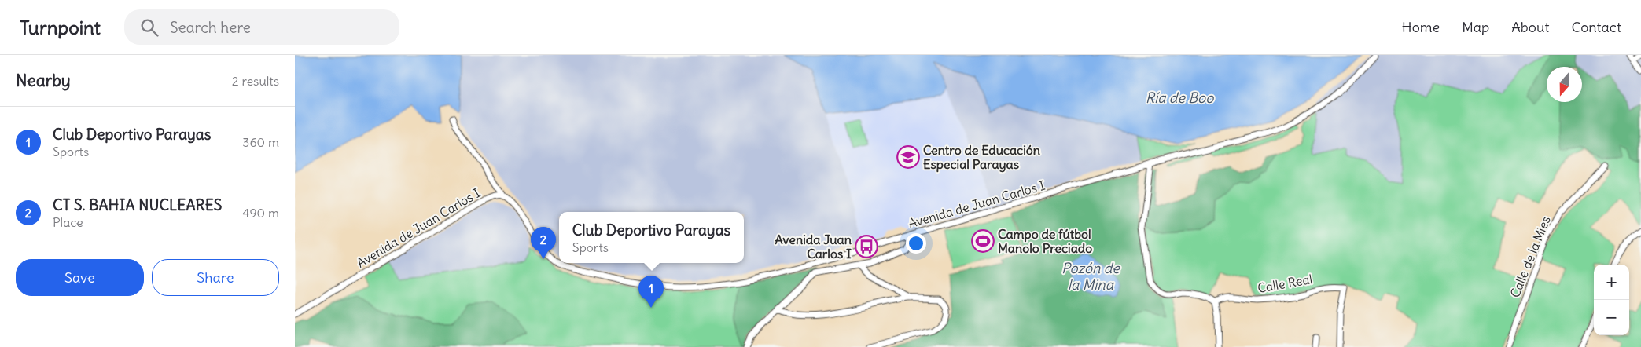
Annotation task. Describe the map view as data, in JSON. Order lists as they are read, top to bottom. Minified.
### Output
{"streets":{"street":["Avenida de Juan Carlos I","Calle de la Mies","Calle Real"]},"water":["Ría de Boo","Pozón de la Mina"],"places":{"school or university":["Centro de Educación Especial Parayas"],"sports":["Campo de fútbol Manolo Preciado"],"bus stop":["Avenida Juan Carlos I"]},"north":"bottom","page":{"header":"Turnpoint","search":"Search here","nav":["Home","Map","About","Contact"],"heading":["Nearby","2 results"],"list":[{"mark":"1","name":"Club Deportivo Parayas","note":"Sports","value":"360 m"},{"mark":"2","name":"CT S. BAHIA NUCLEARES","note":"Place","value":"490 m"}],"popup":["Club Deportivo Parayas","Sports"],"pins":["2","1"],"buttons":["Save","Share"],"map_buttons":["+","−"]}}
